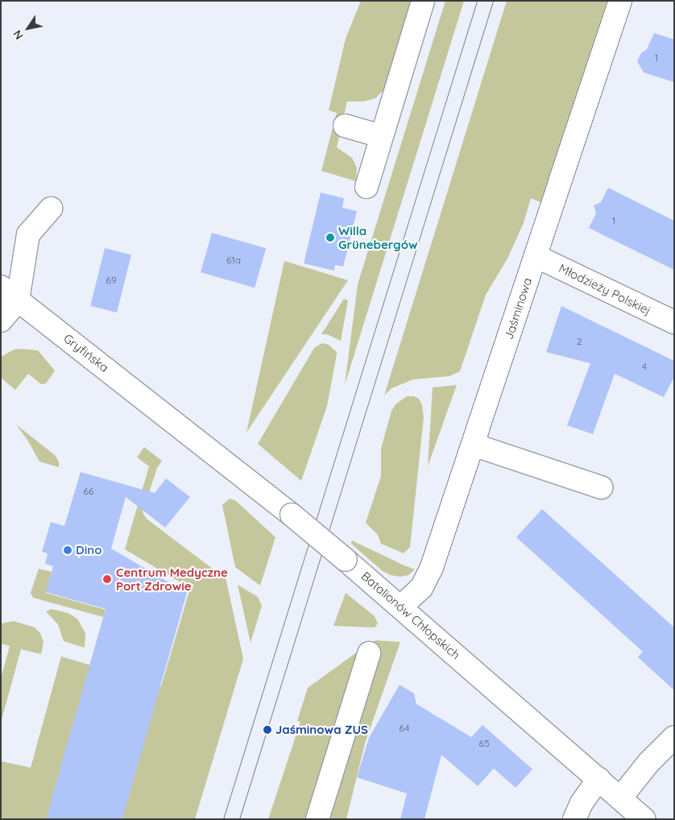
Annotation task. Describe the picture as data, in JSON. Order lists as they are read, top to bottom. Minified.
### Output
{"streets":{"street":["Młodzieży Polskiej","Jaśminowa","Gryfińska","Batalionów Chłopskich"]},"crossings":[["Młodzieży Polskiej","Jaśminowa"],["Jaśminowa","Batalionów Chłopskich"],["Gryfińska","Batalionów Chłopskich"]],"places":["Willa Grünebergów","Dino","Centrum Medyczne Port Zdrowie","Jaśminowa ZUS"],"house_numbers":["1","1","61a","69","2","4","66","64","65"],"north":"bottom left"}
